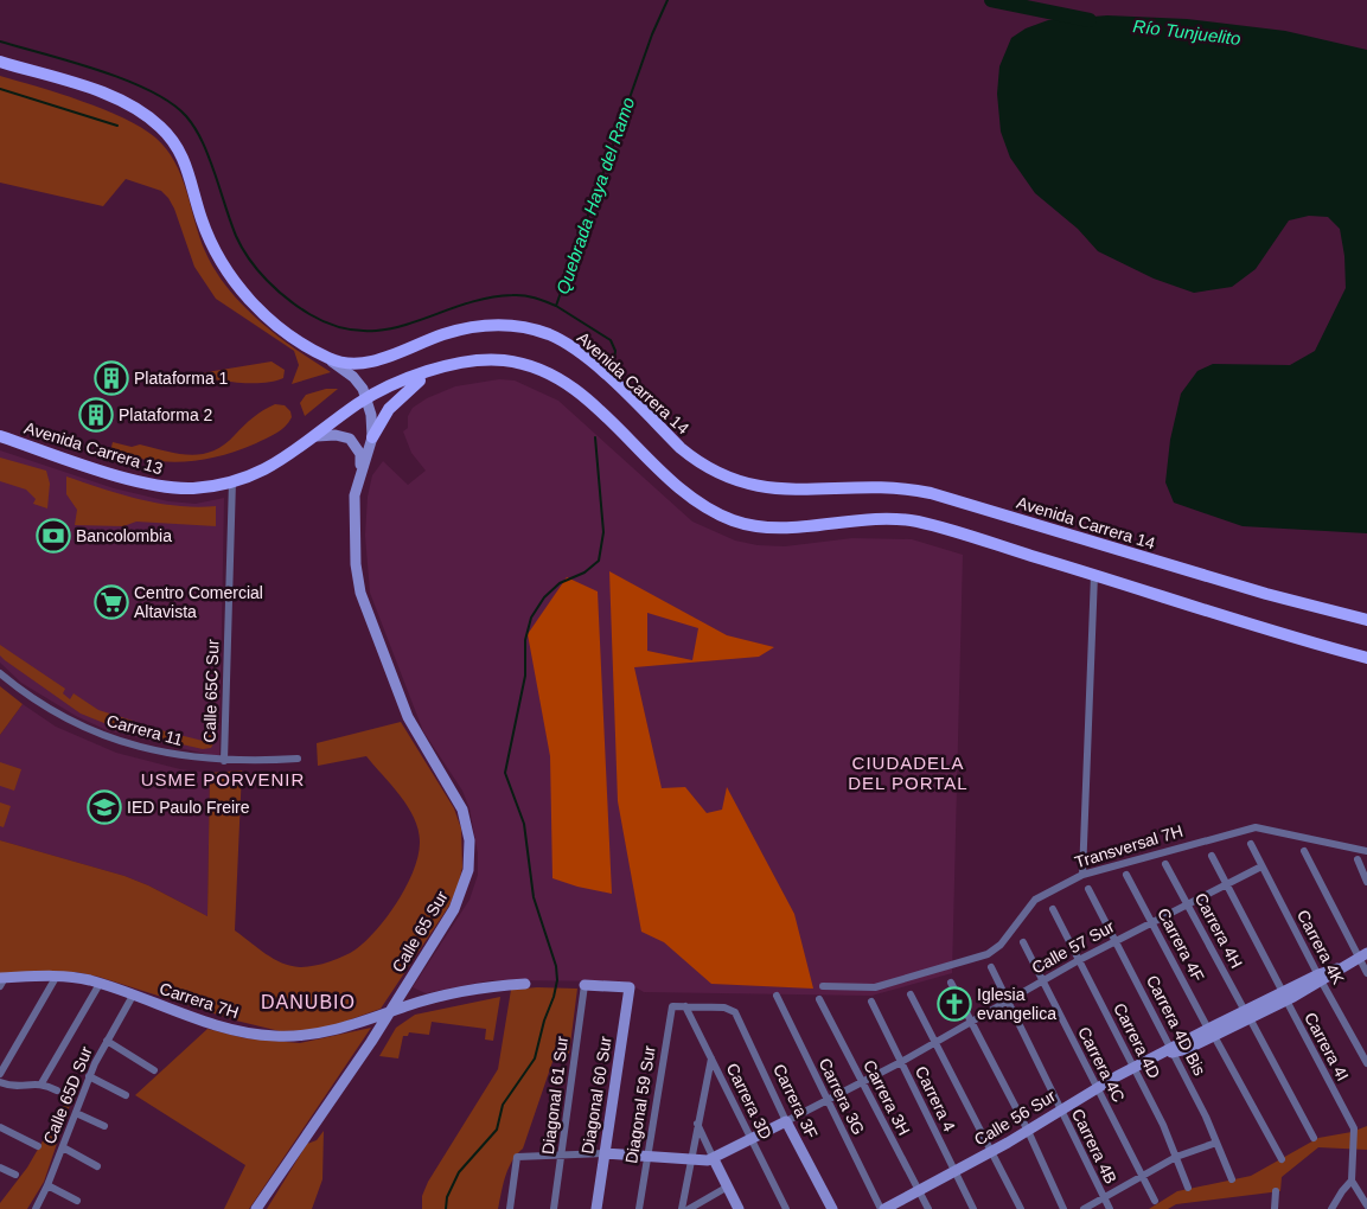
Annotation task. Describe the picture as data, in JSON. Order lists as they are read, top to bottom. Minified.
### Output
{"streets":{"main road":["Avenida Carrera 14","Avenida Carrera 13"],"street":["Calle 65C Sur","Carrera 11","Transversal 7H","Carrera 4H","Calle 65 Sur","Carrera 4F","Calle 57 Sur","Carrera 4K","Carrera 7H","Carrera 4D Bis","Carrera 4D","Carrera 4I","Carrera 4C","Calle 65D Sur","Diagonal 61 Sur","Diagonal 60 Sur","Carrera 3G","Carrera 3H","Carrera 4","Carrera 3D","Carrera 3F","Diagonal 59 Sur","Calle 56 Sur","Carrera 4B"]},"crossings":[["Avenida Carrera 14","Calle 65 Sur"],["Avenida Carrera 13","Calle 65C Sur"],["Avenida Carrera 13","Calle 65 Sur"],["Calle 65C Sur","Carrera 11"],["Carrera 4H","Calle 57 Sur"],["Carrera 4H","Calle 56 Sur"],["Calle 65 Sur","Carrera 7H"],["Carrera 4F","Calle 57 Sur"],["Carrera 4F","Calle 56 Sur"],["Calle 57 Sur","Carrera 4K"],["Calle 57 Sur","Carrera 4D Bis"],["Calle 57 Sur","Carrera 4D"],["Calle 57 Sur","Carrera 4I"],["Calle 57 Sur","Carrera 4C"],["Calle 57 Sur","Carrera 3G"],["Calle 57 Sur","Carrera 3H"],["Calle 57 Sur","Carrera 4"],["Calle 57 Sur","Carrera 3D"],["Calle 57 Sur","Carrera 3F"],["Calle 57 Sur","Carrera 4B"],["Carrera 4K","Calle 56 Sur"],["Carrera 7H","Calle 65D Sur"],["Carrera 4D Bis","Calle 56 Sur"],["Carrera 4D","Calle 56 Sur"],["Carrera 4I","Calle 56 Sur"],["Carrera 4C","Calle 56 Sur"],["Diagonal 61 Sur","Diagonal 60 Sur"],["Carrera 3G","Calle 56 Sur"],["Carrera 3H","Calle 56 Sur"],["Carrera 4","Calle 56 Sur"],["Carrera 3D","Carrera 3F"],["Carrera 3D","Diagonal 59 Sur"],["Carrera 3F","Diagonal 59 Sur"],["Calle 56 Sur","Carrera 4B"]],"districts":["CIUDADELA DEL PORTAL","USME PORVENIR","DANUBIO"],"water":["Río Tunjuelito","Quebrada Haya del Ramo"],"places":{"building":["Plataforma 1","Plataforma 2"],"bank":["Bancolombia"],"supermarket":["Centro Comercial Altavista"],"school or university":["IED Paulo Freire"],"church":["Iglesia evangelica"]}}
